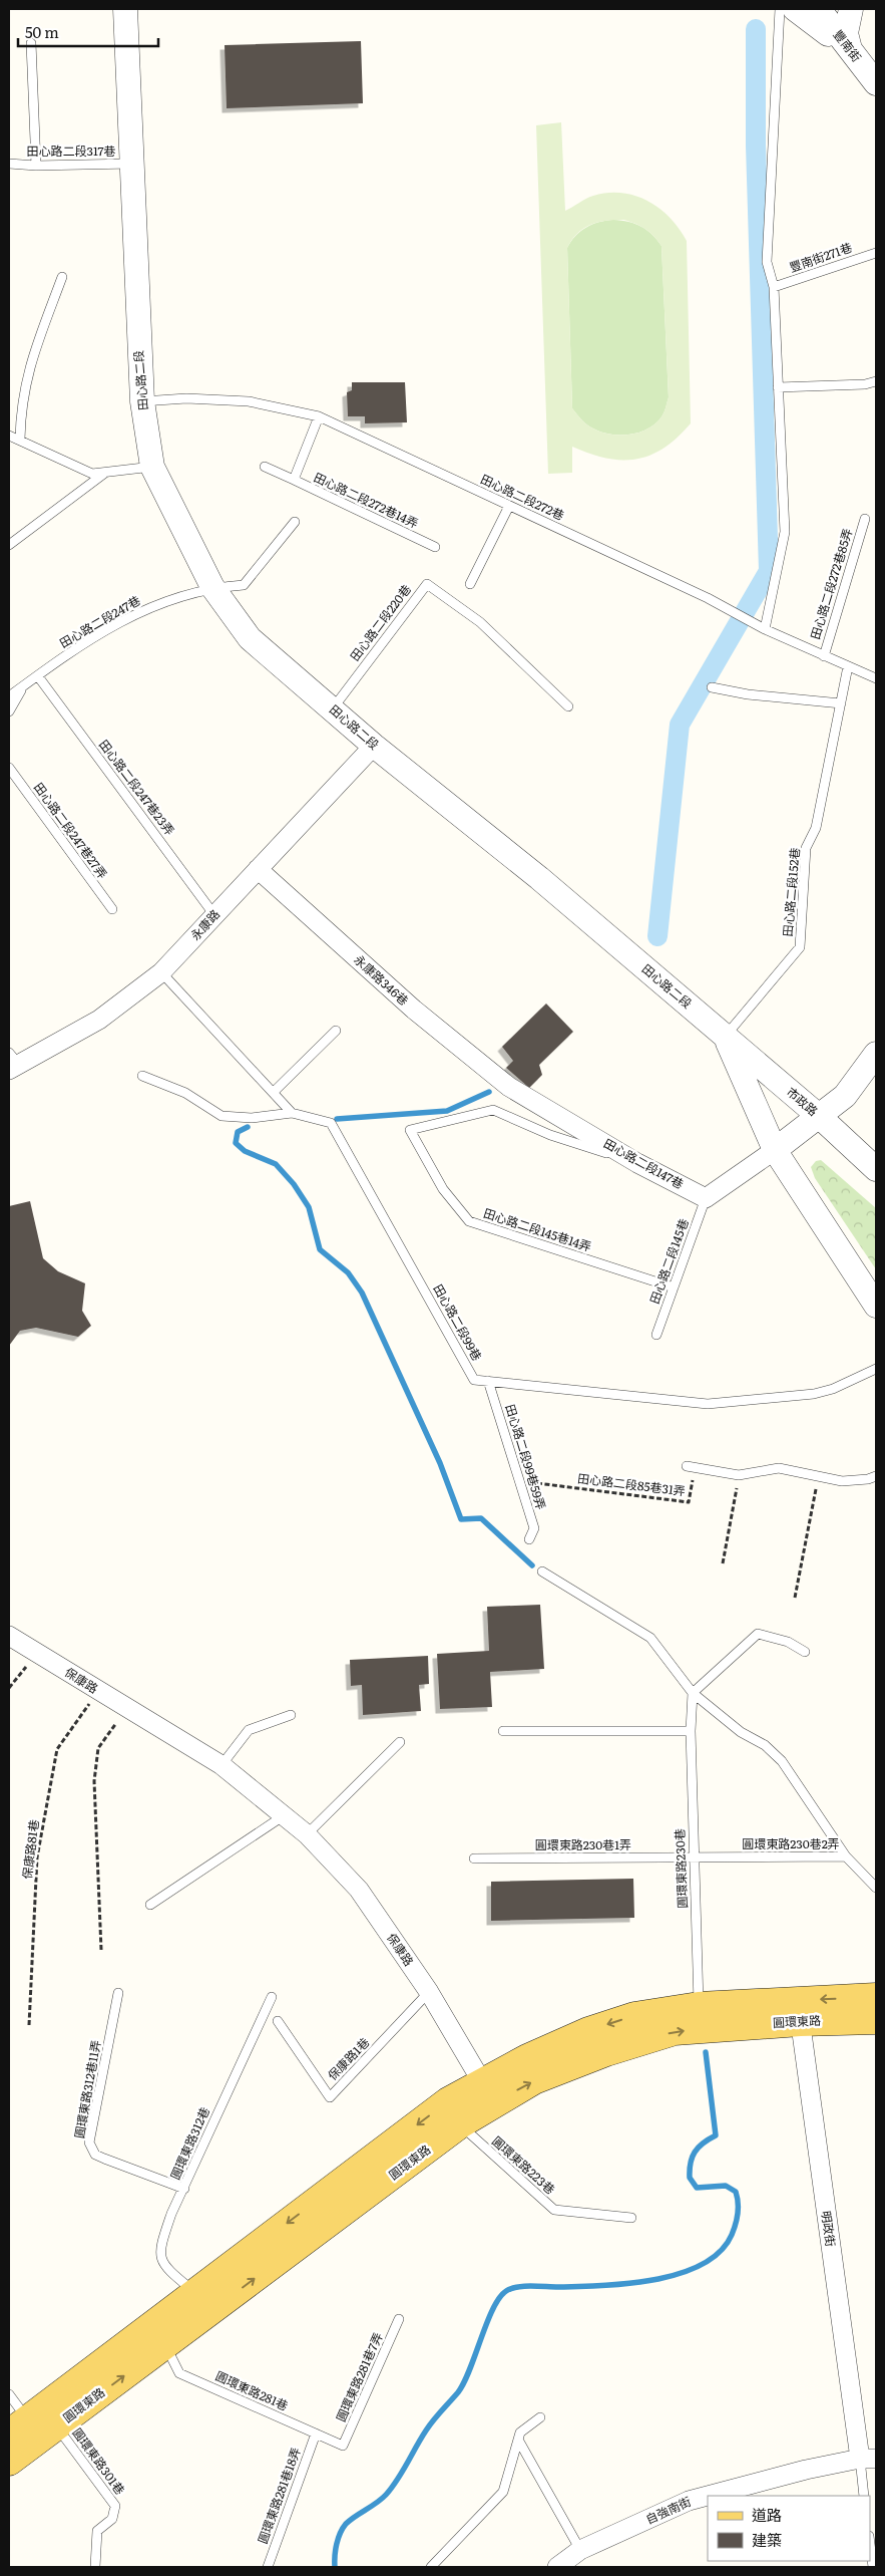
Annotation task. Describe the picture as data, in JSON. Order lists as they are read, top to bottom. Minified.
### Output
{"streets":{"main road":["圓環東路"],"street":["豐南街","田心路二段","永康路","永康路346巷","市政路","田心路二段147巷","保康路","明政街","自強南街"],"lane":["田心路二段317巷","豐南街271巷","田心路二段272巷","田心路二段272巷14弄","田心路二段272巷85弄","田心路二段247巷","田心路二段220巷","田心路二段247巷23弄","田心路二段247巷27弄","田心路二段152巷","田心路二段145巷14弄","田心路二段145巷","田心路二段99巷","田心路二段99巷59弄","圓環東路230巷2弄","圓環東路230巷1弄","圓環東路230巷","保康路1巷","圓環東路312巷11弄","圓環東路312巷","圓環東路223巷","圓環東路281巷7弄","圓環東路281巷","圓環東路301巷","圓環東路281巷18弄"],"path":["田心路二段85巷31弄","保康路81巷"]},"crossings":[["田心路二段317巷","田心路二段"],["田心路二段","田心路二段272巷"],["田心路二段","田心路二段247巷"],["田心路二段","田心路二段220巷"],["田心路二段","田心路二段152巷"],["田心路二段","永康路"],["田心路二段","市政路"],["田心路二段272巷","田心路二段272巷14弄"],["田心路二段272巷","田心路二段272巷85弄"],["田心路二段272巷","田心路二段152巷"],["田心路二段247巷","田心路二段247巷23弄"],["田心路二段247巷23弄","永康路"],["田心路二段152巷","市政路"],["永康路","永康路346巷"],["永康路346巷","田心路二段147巷"],["田心路二段147巷","田心路二段145巷14弄"],["田心路二段147巷","田心路二段145巷"],["田心路二段145巷14弄","田心路二段145巷"],["田心路二段99巷","田心路二段99巷59弄"],["保康路","保康路81巷"],["保康路","圓環東路"],["保康路","保康路1巷"],["圓環東路230巷2弄","圓環東路230巷1弄"],["圓環東路230巷2弄","圓環東路230巷"],["圓環東路230巷1弄","圓環東路230巷"],["圓環東路230巷","圓環東路"],["圓環東路","圓環東路312巷"],["圓環東路","圓環東路223巷"],["圓環東路","明政街"],["圓環東路","圓環東路281巷"],["圓環東路","圓環東路301巷"],["圓環東路312巷11弄","圓環東路312巷"],["明政街","自強南街"],["圓環東路281巷7弄","圓環東路281巷"],["圓環東路281巷","圓環東路281巷18弄"]],"legend":["道路","建築"],"scale_bar":"50 m"}
